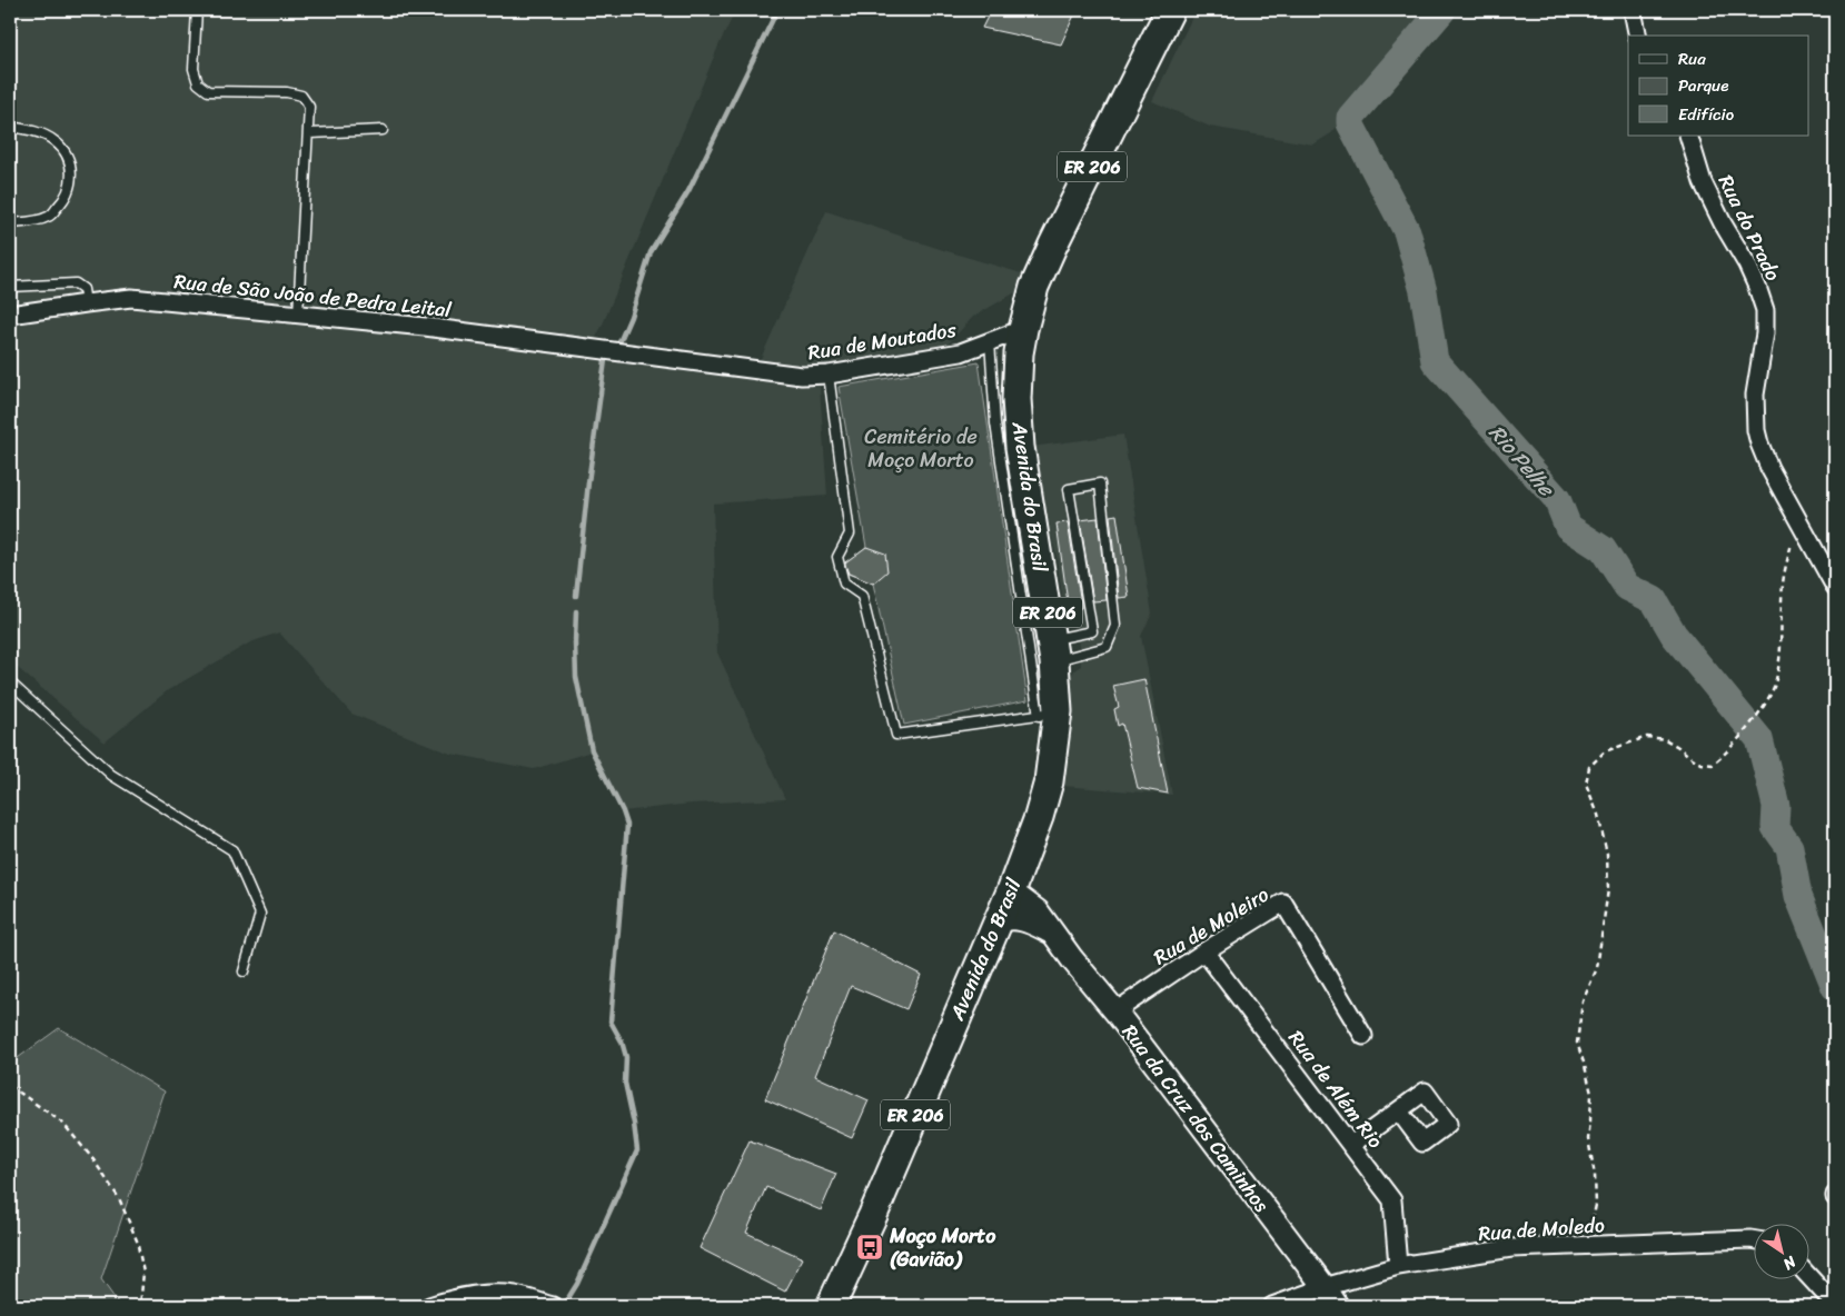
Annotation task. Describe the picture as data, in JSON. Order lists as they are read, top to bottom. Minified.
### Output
{"streets":{"main road":["ER 206","Avenida do Brasil"],"street":["Rua do Prado","Rua de São João de Pedra Leital","Rua de Moutados","Rua de Moleiro","Rua de Além Rio","Rua da Cruz dos Caminhos","Rua de Moledo"]},"crossings":[["Rua de São João de Pedra Leital","Rua de Moutados"],["Rua de Moutados","Avenida do Brasil"],["Avenida do Brasil","Rua da Cruz dos Caminhos"],["Rua de Moleiro","Rua de Além Rio"],["Rua de Moleiro","Rua da Cruz dos Caminhos"],["Rua de Além Rio","Rua de Moledo"],["Rua da Cruz dos Caminhos","Rua de Moledo"]],"water":["Rio Pelhe"],"parks":["Cemitério de Moço Morto"],"places":{"bus stop":["Moço Morto (Gavião)"]},"legend":["Rua","Parque","Edifício"],"north":"bottom right"}
